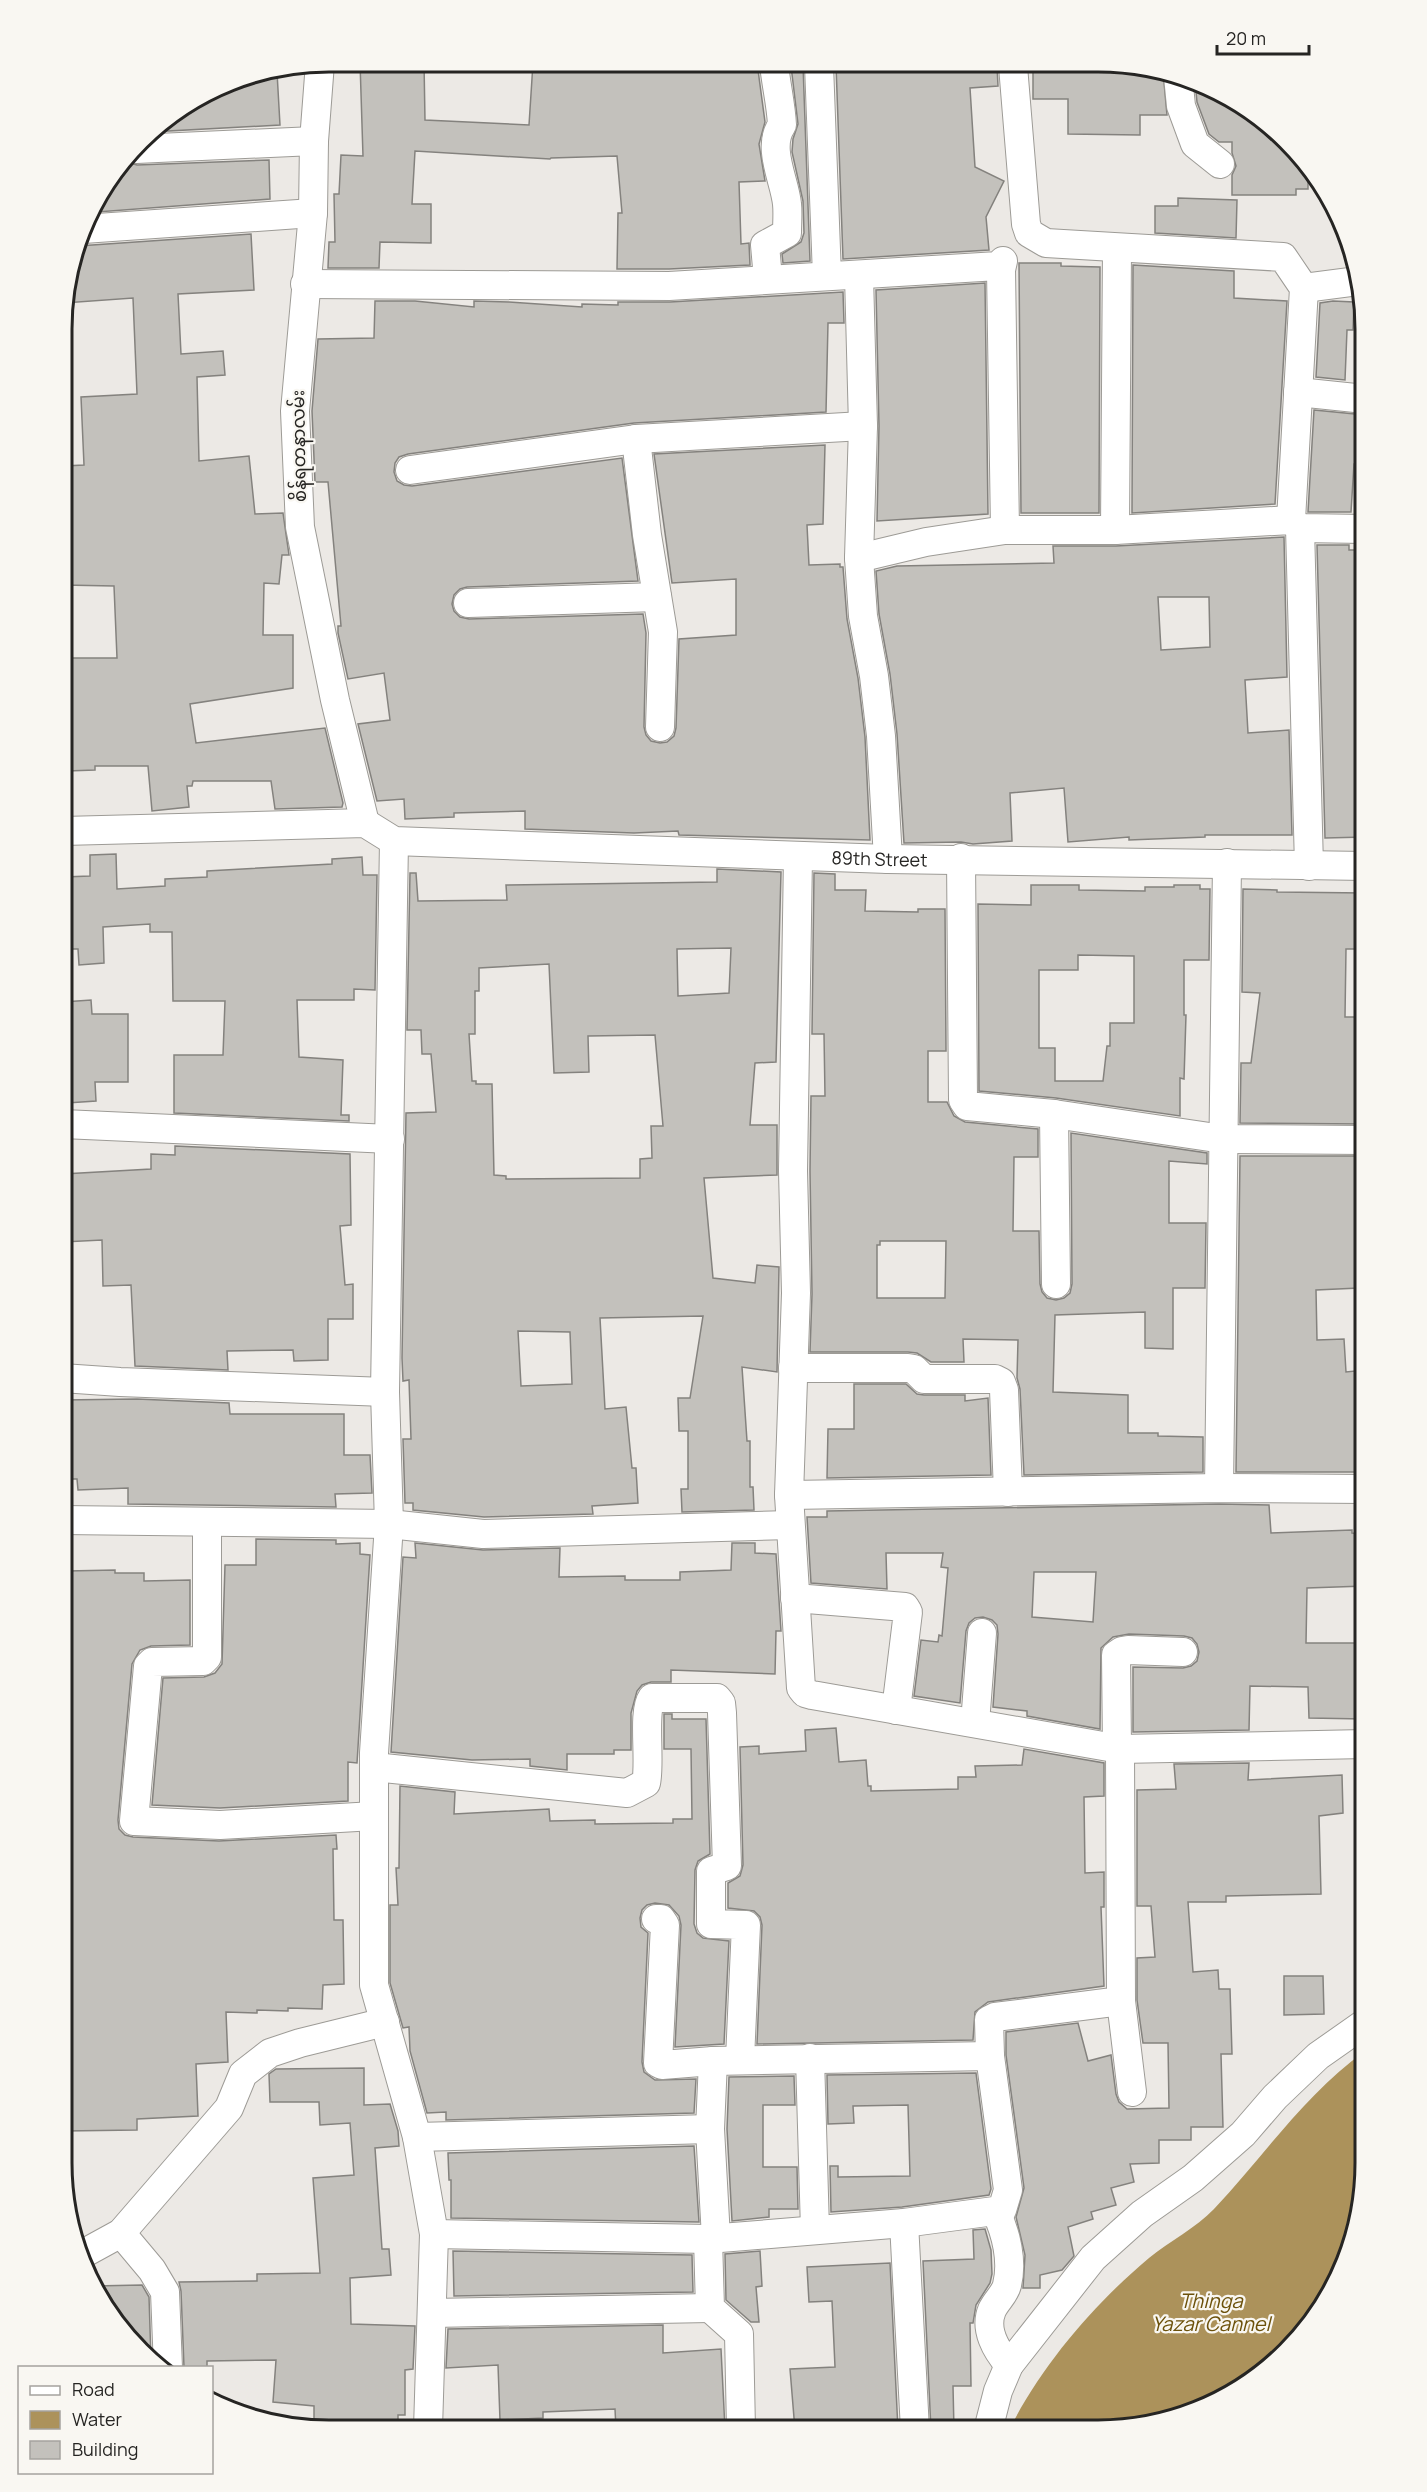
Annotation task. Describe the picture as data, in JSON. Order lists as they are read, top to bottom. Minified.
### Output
{"streets":{"street":["စိန်ရတနာလမ်း","89th Street"]},"water":["Thinga Yazar Cannel"],"legend":["Road","Water","Building"],"scale_bar":"20 m"}
